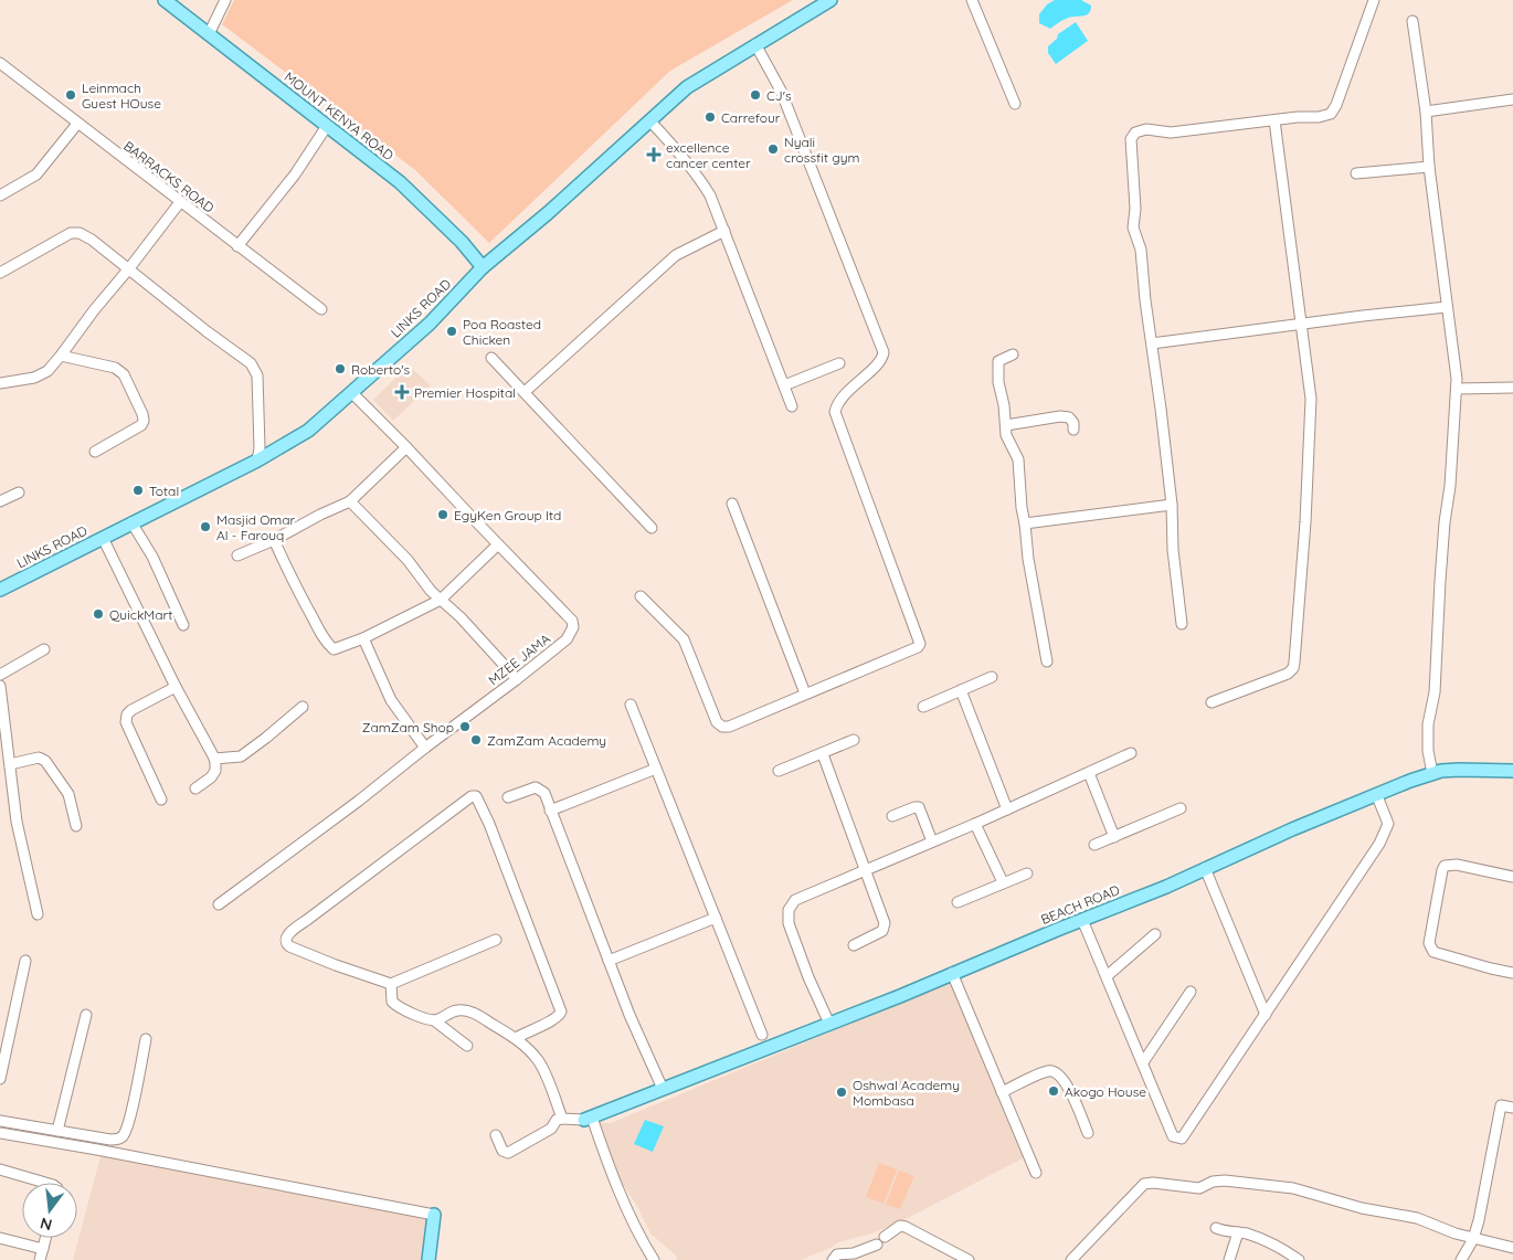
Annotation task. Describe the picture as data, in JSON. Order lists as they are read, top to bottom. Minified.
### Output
{"streets":{"main road":["MOUNT KENYA ROAD","LINKS ROAD","BEACH ROAD"],"street":["BARRACKS ROAD","MZEE JAMA"]},"crossings":[["MOUNT KENYA ROAD","LINKS ROAD"],["LINKS ROAD","MZEE JAMA"]],"places":{"other":["Leinmach Guest HOuse","CJ's","Carrefour","Nyali crossfit gym","Poa Roasted Chicken","Roberto's","Total","EgyKen Group ltd","Masjid Omar Al - Farouq","QuickMart","ZamZam Shop","ZamZam Academy","Akogo House","Oshwal Academy Mombasa"],"health":["excellence cancer center","Premier Hospital"]},"north":"bottom"}
